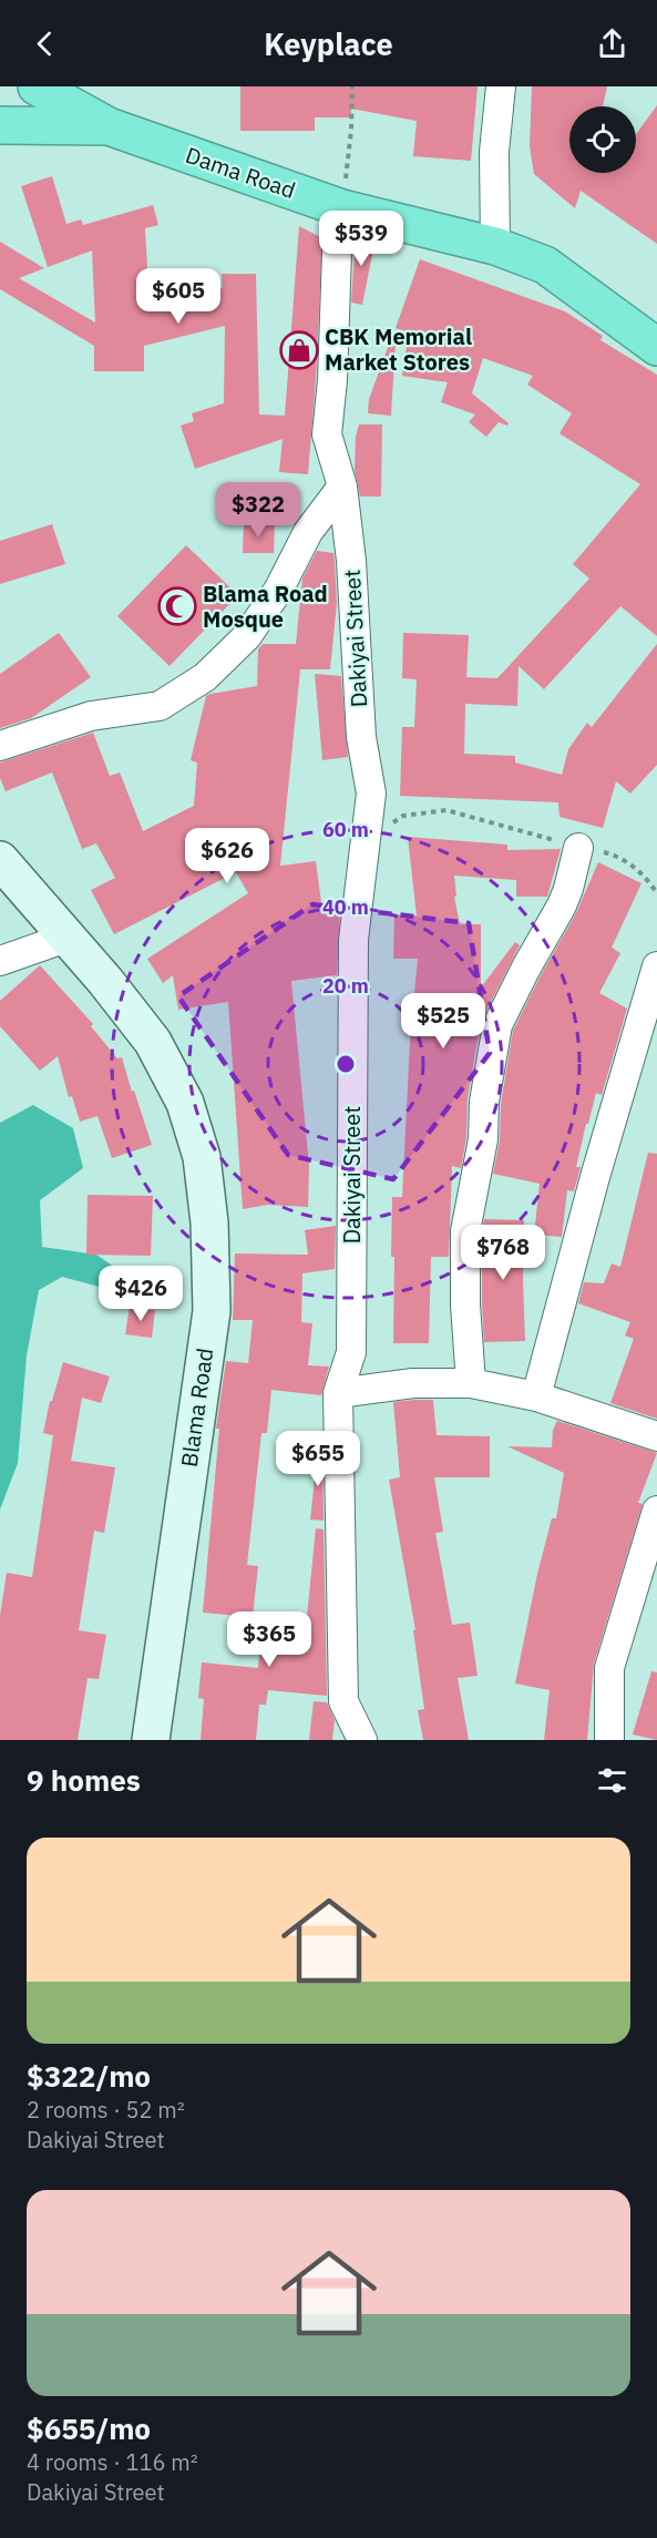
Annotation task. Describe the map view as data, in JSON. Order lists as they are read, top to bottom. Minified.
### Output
{"streets":{"highway":["Dama Road"],"street":["Dakiyai Street","Blama Road"]},"crossings":[["Dama Road","Dakiyai Street"]],"places":{"shop":["CBK Memorial Market Stores"],"mosque":["Blama Road Mosque"]},"page":{"header":"Keyplace","price":["$539","$605","$322","$626","$525","$768","$426","$655","$365"],"heading":"9 homes","list":[{"name":"$322/mo","note":"2 rooms · 52 m² · Dakiyai Street"},{"name":"$655/mo","note":"4 rooms · 116 m² · Dakiyai Street"}]},"rings":["60 m","40 m","20 m"]}
